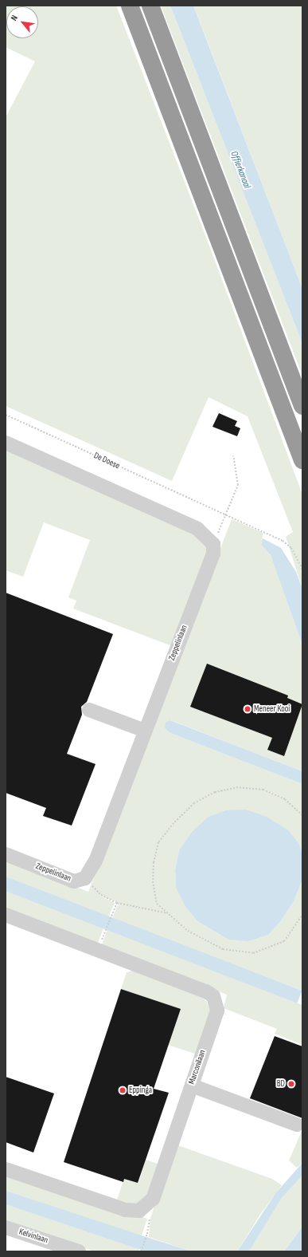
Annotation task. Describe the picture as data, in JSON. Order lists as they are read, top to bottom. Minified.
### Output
{"streets":{"street":["Zeppelinlaan","Marconilaan","Kelvinlaan"],"path":["De Doese"]},"water":["Offierkanaal"],"places":["Meneer Kooi","BD","Eppinga"],"north":"top left"}
